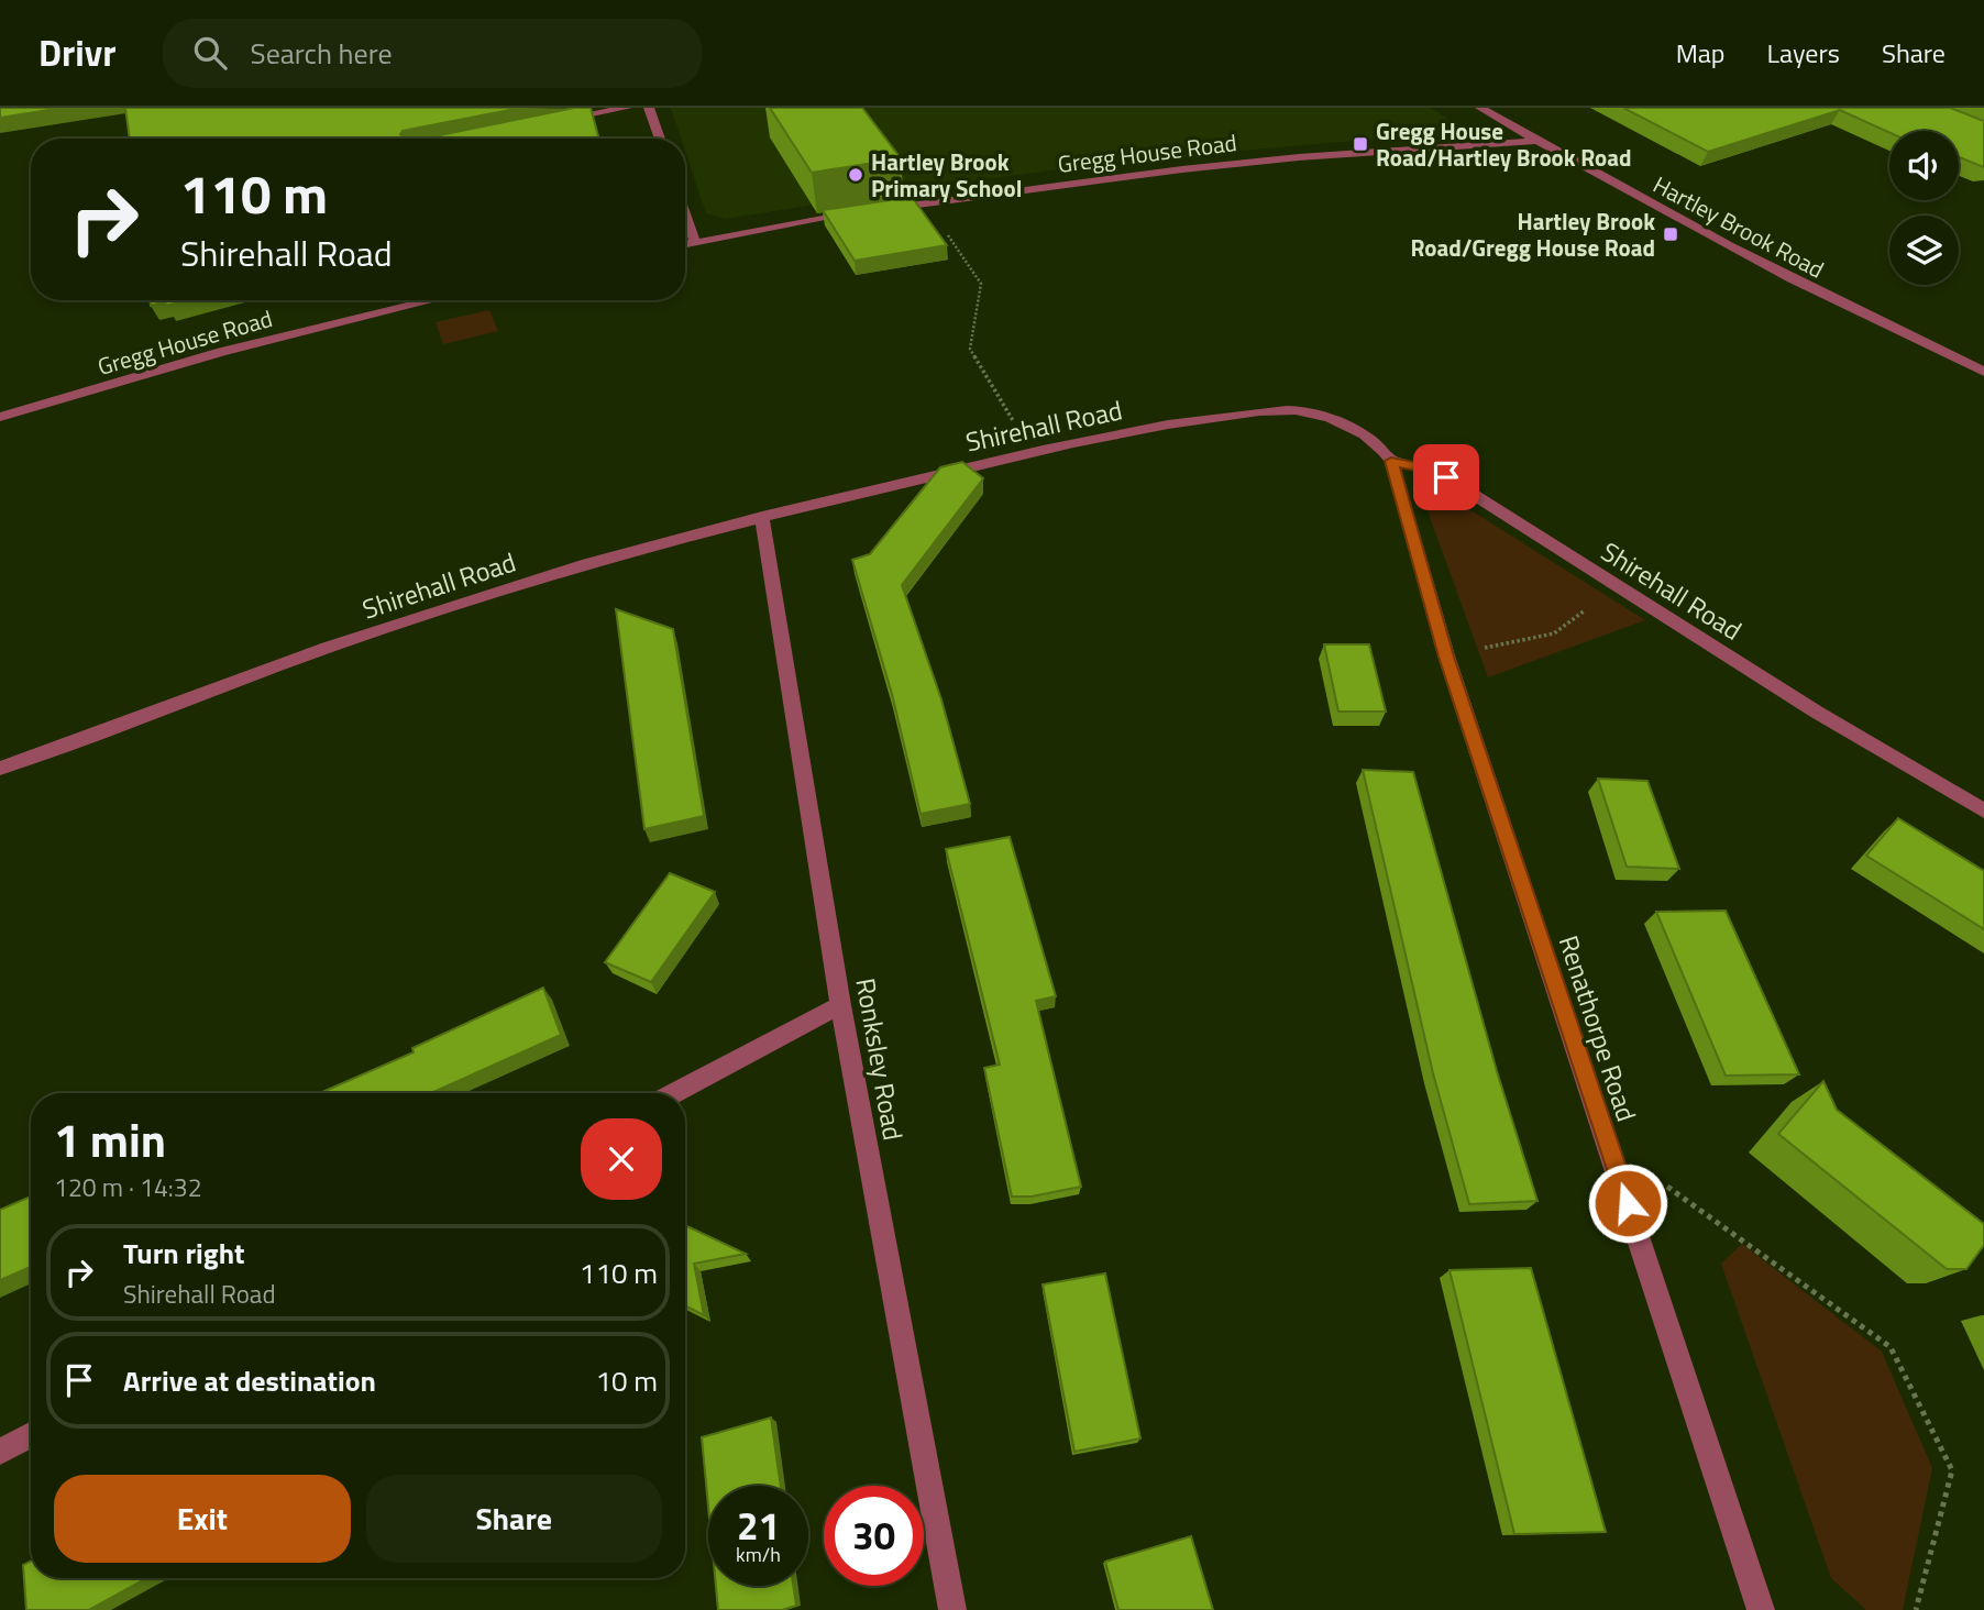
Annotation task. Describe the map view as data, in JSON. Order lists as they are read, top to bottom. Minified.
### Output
{"streets":{"street":["Gregg House Road","Hartley Brook Road","Shirehall Road","Renathorpe Road","Ronksley Road"]},"crossings":[["Gregg House Road","Hartley Brook Road"],["Shirehall Road","Renathorpe Road"],["Shirehall Road","Ronksley Road"]],"places":{"transit":["Gregg House Road/Hartley Brook Road","Hartley Brook Road/Gregg House Road"],"other":["Hartley Brook Primary School"]},"page":{"header":"Drivr","search":"Search here","nav":["Map","Layers","Share"],"turn":["110 m","Shirehall Road"],"heading":["1 min","120 m · 14:32"],"list":[{"name":"Turn right","note":"Shirehall Road","value":"110 m"},{"name":"Arrive at destination","value":"10 m"}],"buttons":["Exit","Share"],"speed":"21 km/h","limit":"30"}}
